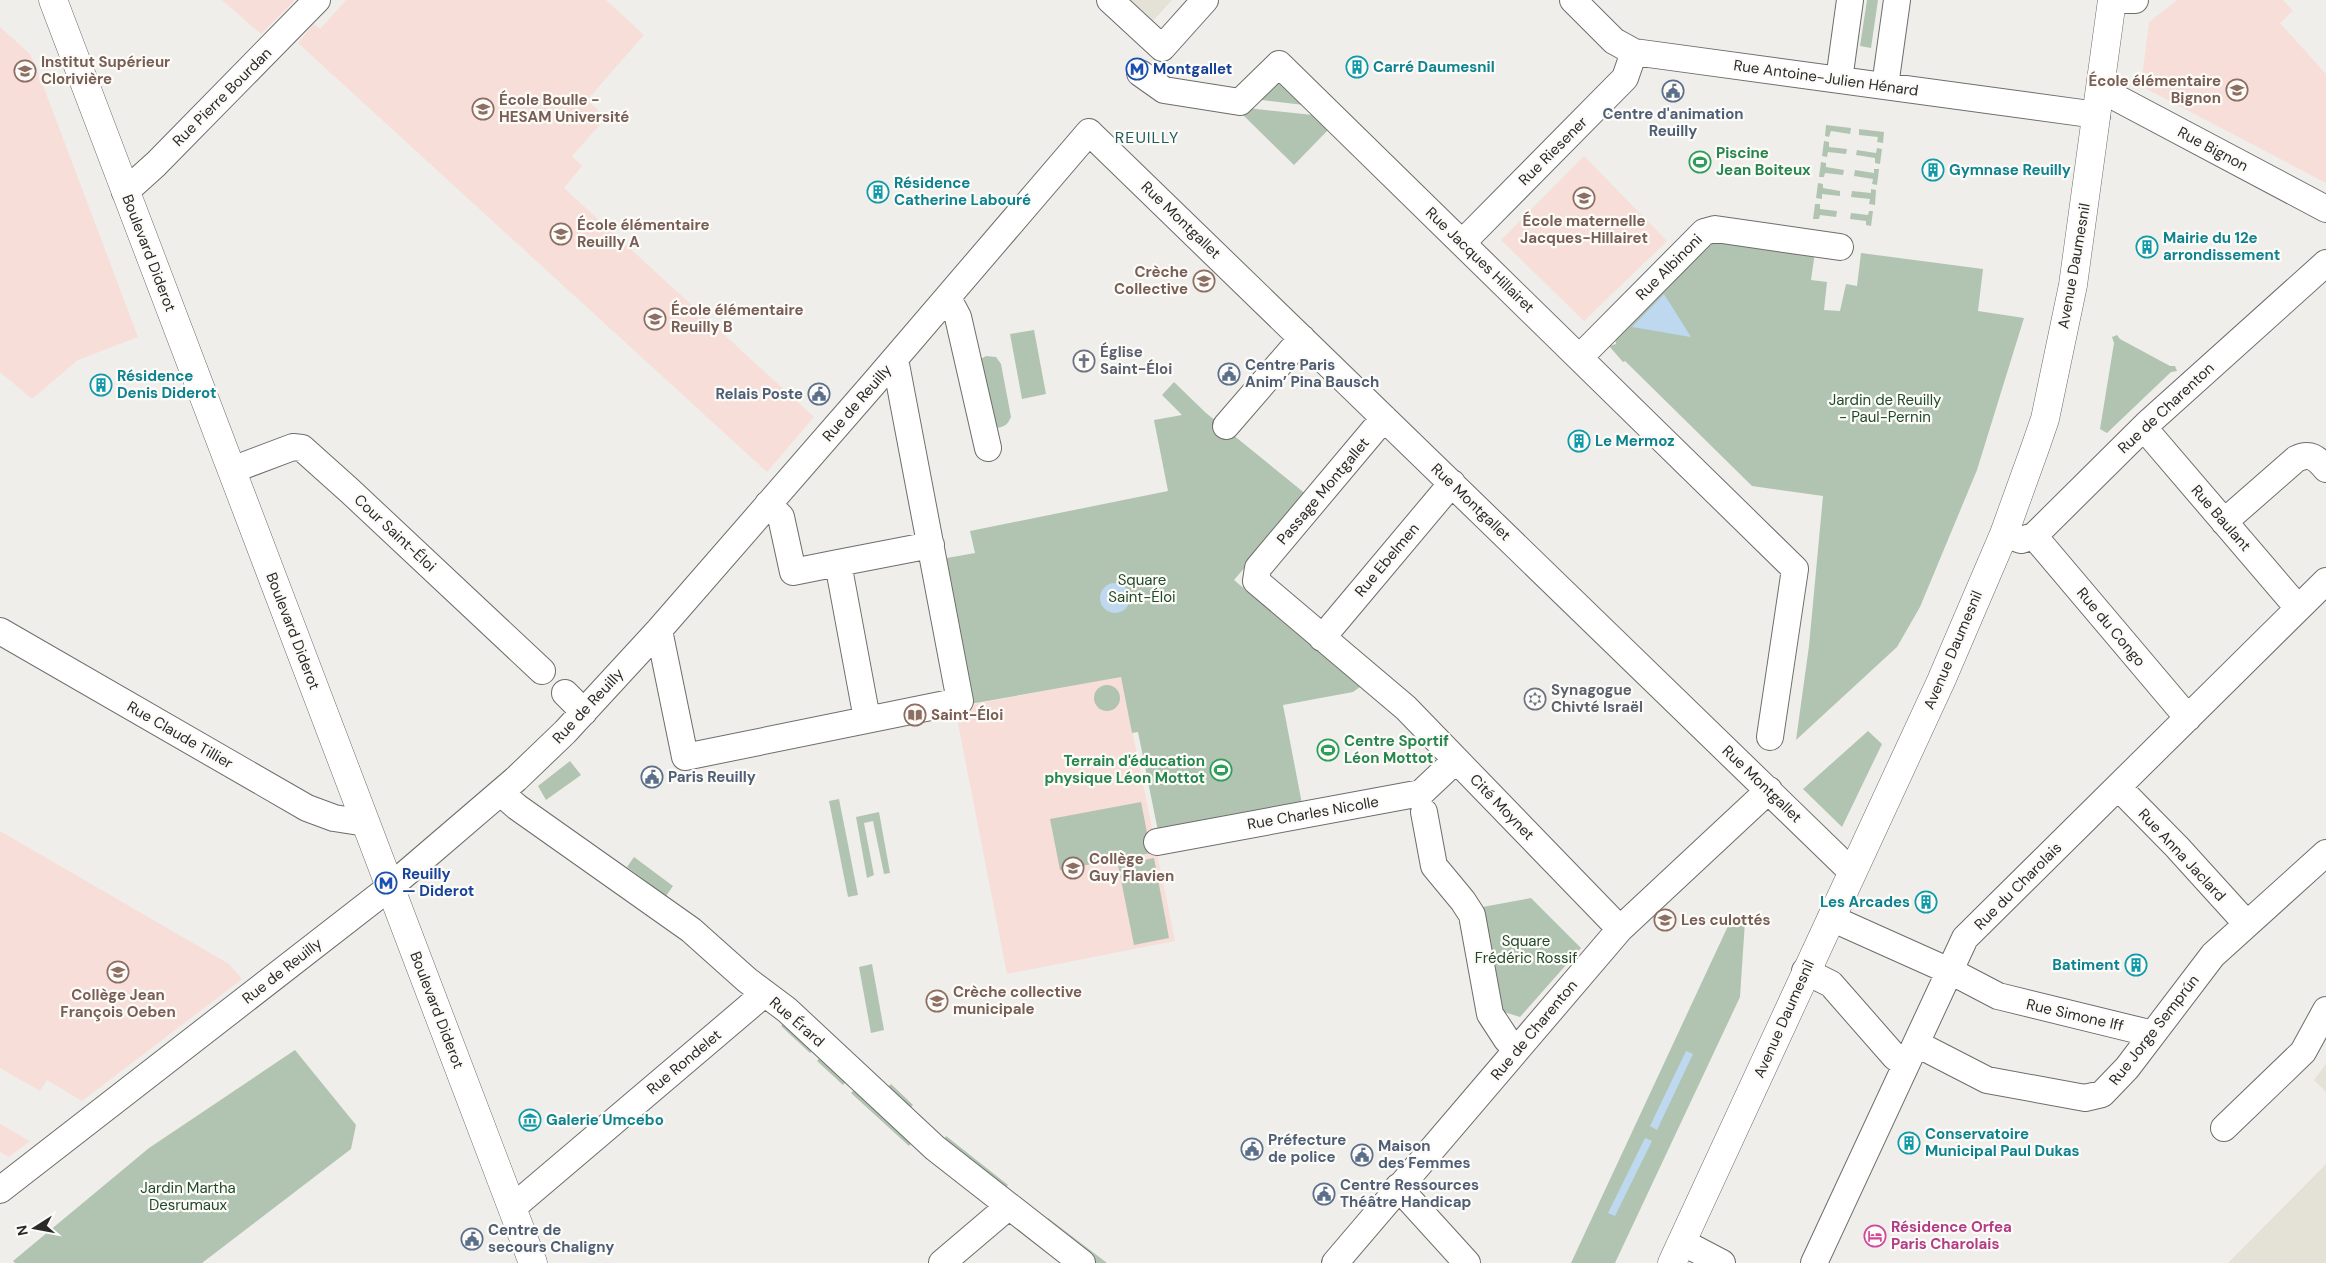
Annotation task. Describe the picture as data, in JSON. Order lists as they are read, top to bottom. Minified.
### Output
{"streets":{"main road":["Boulevard Diderot","Avenue Daumesnil"],"street":["Rue Antoine-Julien Hénard","Rue Pierre Bourdan","Rue Bignon","Rue Riesener","Rue Montgallet","Rue Jacques Hillairet","Rue Albinoni","Rue de Reuilly","Rue de Charenton","Passage Montgallet","Rue Baulant","Cour Saint-Éloi","Rue Ebelmen","Rue du Congo","Rue Claude Tillier","Cité Moynet","Rue Charles Nicolle","Rue Anna Jaclard","Rue du Charolais","Rue Simone Iff","Rue Érard","Rue Jorge Semprún","Rue Rondelet"]},"crossings":[["Rue Antoine-Julien Hénard","Rue Bignon"],["Rue Antoine-Julien Hénard","Rue Riesener"],["Rue Antoine-Julien Hénard","Avenue Daumesnil"],["Rue Pierre Bourdan","Boulevard Diderot"],["Rue Bignon","Avenue Daumesnil"],["Rue Riesener","Rue Jacques Hillairet"],["Rue Montgallet","Avenue Daumesnil"],["Rue Montgallet","Rue de Reuilly"],["Rue Montgallet","Rue de Charenton"],["Rue Montgallet","Passage Montgallet"],["Rue Montgallet","Rue Ebelmen"],["Boulevard Diderot","Rue de Reuilly"],["Boulevard Diderot","Cour Saint-Éloi"],["Boulevard Diderot","Rue Claude Tillier"],["Boulevard Diderot","Rue Rondelet"],["Rue Jacques Hillairet","Rue Albinoni"],["Avenue Daumesnil","Rue Simone Iff"],["Avenue Daumesnil","Rue Jorge Semprún"],["Rue de Reuilly","Rue Érard"],["Rue de Charenton","Rue Baulant"],["Rue de Charenton","Rue du Congo"],["Rue de Charenton","Cité Moynet"],["Passage Montgallet","Cité Moynet"],["Rue Baulant","Rue du Charolais"],["Rue Ebelmen","Cité Moynet"],["Rue du Congo","Rue du Charolais"],["Cité Moynet","Rue Charles Nicolle"],["Rue Anna Jaclard","Rue du Charolais"],["Rue Anna Jaclard","Rue Jorge Semprún"],["Rue du Charolais","Rue Simone Iff"],["Rue du Charolais","Rue Jorge Semprún"],["Rue Simone Iff","Rue Jorge Semprún"],["Rue Érard","Rue Rondelet"]],"districts":["REUILLY"],"parks":["Jardin de Reuilly - Paul-Pernin","Square Saint-Éloi","Square Frédéric Rossif","Jardin Martha Desrumaux"],"places":{"building":["Carré Daumesnil","Gymnase Reuilly","Résidence Catherine Labouré","Mairie du 12e arrondissement","Résidence Denis Diderot","Le Mermoz","Les Arcades","Batiment","Conservatoire Municipal Paul Dukas"],"metro station":["Montgallet","Reuilly — Diderot"],"school or university":["Institut Supérieur Clorivière","École élémentaire Bignon","École Boulle - HESAM Université","École maternelle Jacques-Hillairet","École élémentaire Reuilly A","Crèche Collective","École élémentaire Reuilly B","Collège Guy Flavien","Les culottés","Collège Jean François Oeben","Crèche collective municipale"],"public building":["Centre d'animation Reuilly","Centre Paris Anim’ Pina Bausch","Relais Poste","Paris Reuilly","Préfecture de police","Maison des Femmes","Centre Ressources Théâtre Handicap","Centre de secours Chaligny"],"sports":["Piscine Jean Boiteux","Centre Sportif Léon Mottot","Terrain d'éducation physique Léon Mottot"],"church":["Église Saint-Éloi"],"synagogue":["Synagogue Chivté Israël"],"library":["Saint-Éloi"],"museum":["Galerie Umcebo"],"hotel":["Résidence Orfea Paris Charolais"]},"north":"left"}
